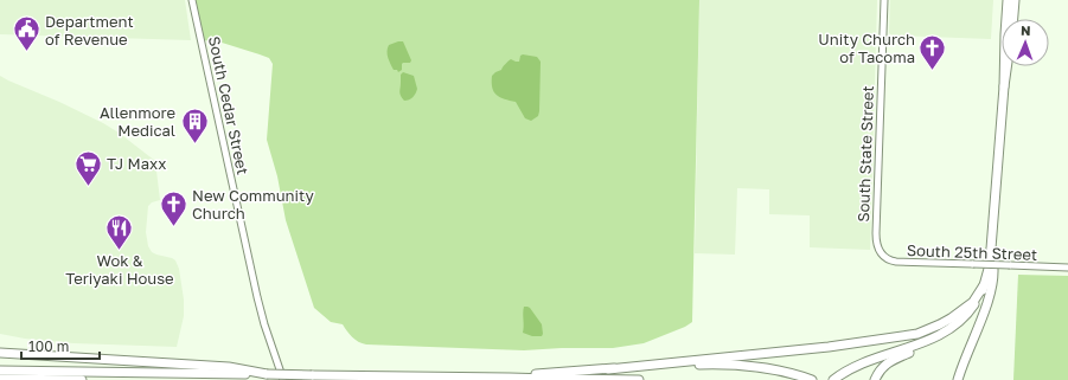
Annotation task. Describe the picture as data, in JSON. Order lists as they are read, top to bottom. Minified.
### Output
{"streets":{"street":["South Cedar Street","South State Street","South 25th Street"]},"crossings":[["South State Street","South 25th Street"]],"places":{"public building":["Department of Revenue"],"church":["Unity Church of Tacoma","New Community Church"],"building":["Allenmore Medical"],"supermarket":["TJ Maxx"],"restaurant":["Wok & Teriyaki House"]},"scale_bar":"100 m","north":"top"}
